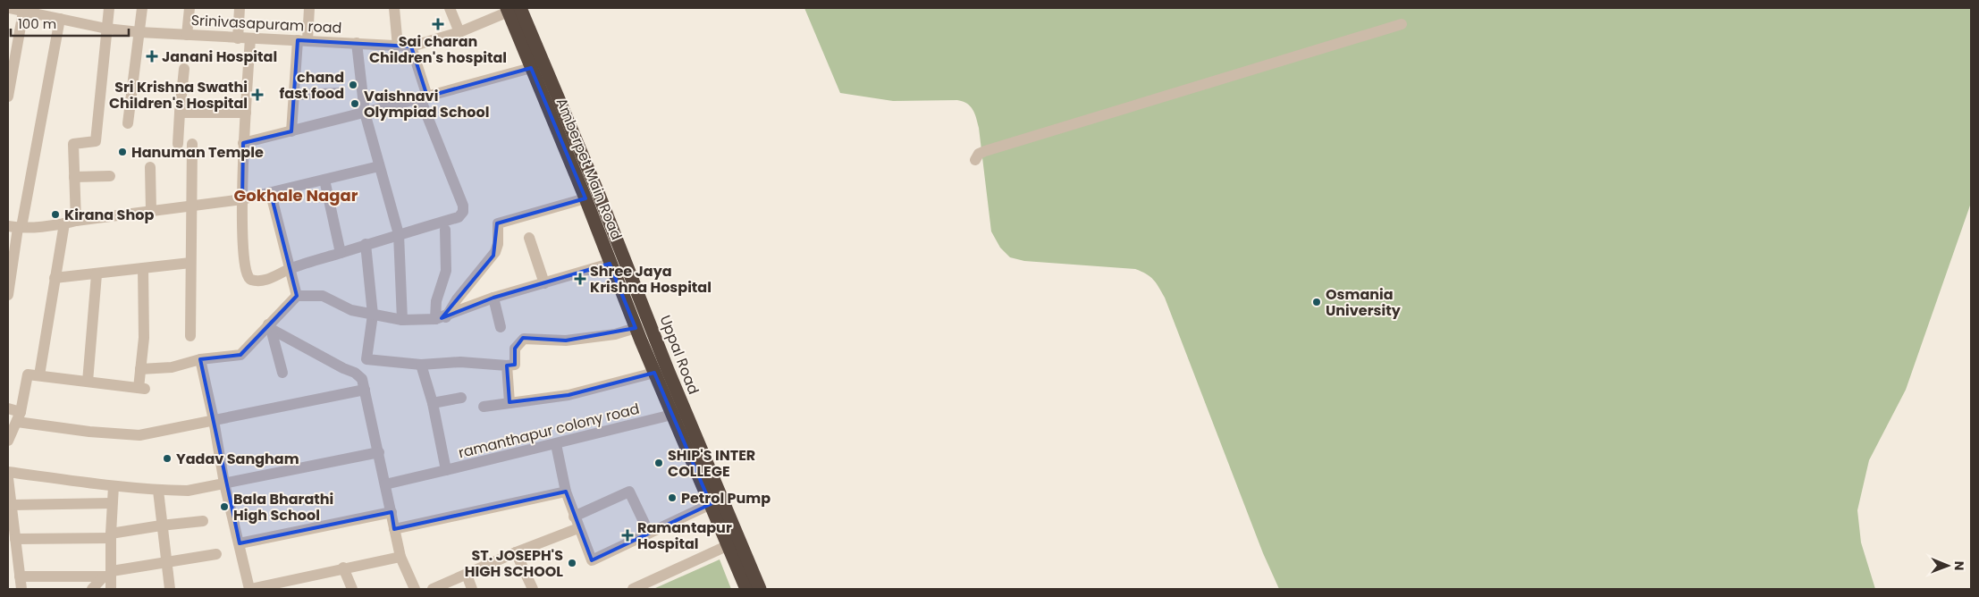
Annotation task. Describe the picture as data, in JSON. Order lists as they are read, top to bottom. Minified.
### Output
{"streets":{"highway":["Amberpet Main Road","Uppal Road"],"street":["Srinivasapuram road","ramanthapur colony road"]},"crossings":[["Srinivasapuram road","Amberpet Main Road"],["Srinivasapuram road","Uppal Road"],["Amberpet Main Road","Uppal Road"],["Amberpet Main Road","ramanthapur colony road"],["Uppal Road","ramanthapur colony road"]],"districts":["Gokhale Nagar"],"places":{"health":["Sai charan Children's hospital","Janani Hospital","Sri Krishna Swathi Children's Hospital","Shree Jaya Krishna Hospital","Ramantapur Hospital"],"other":["chand fast food","Vaishnavi Olympiad School","Hanuman Temple","Kirana Shop","Osmania University","Yadav Sangham","SHIP'S INTER COLLEGE","Petrol Pump","Bala Bharathi High School","ST. JOSEPH'S HIGH SCHOOL"]},"scale_bar":"100 m","north":"right"}
